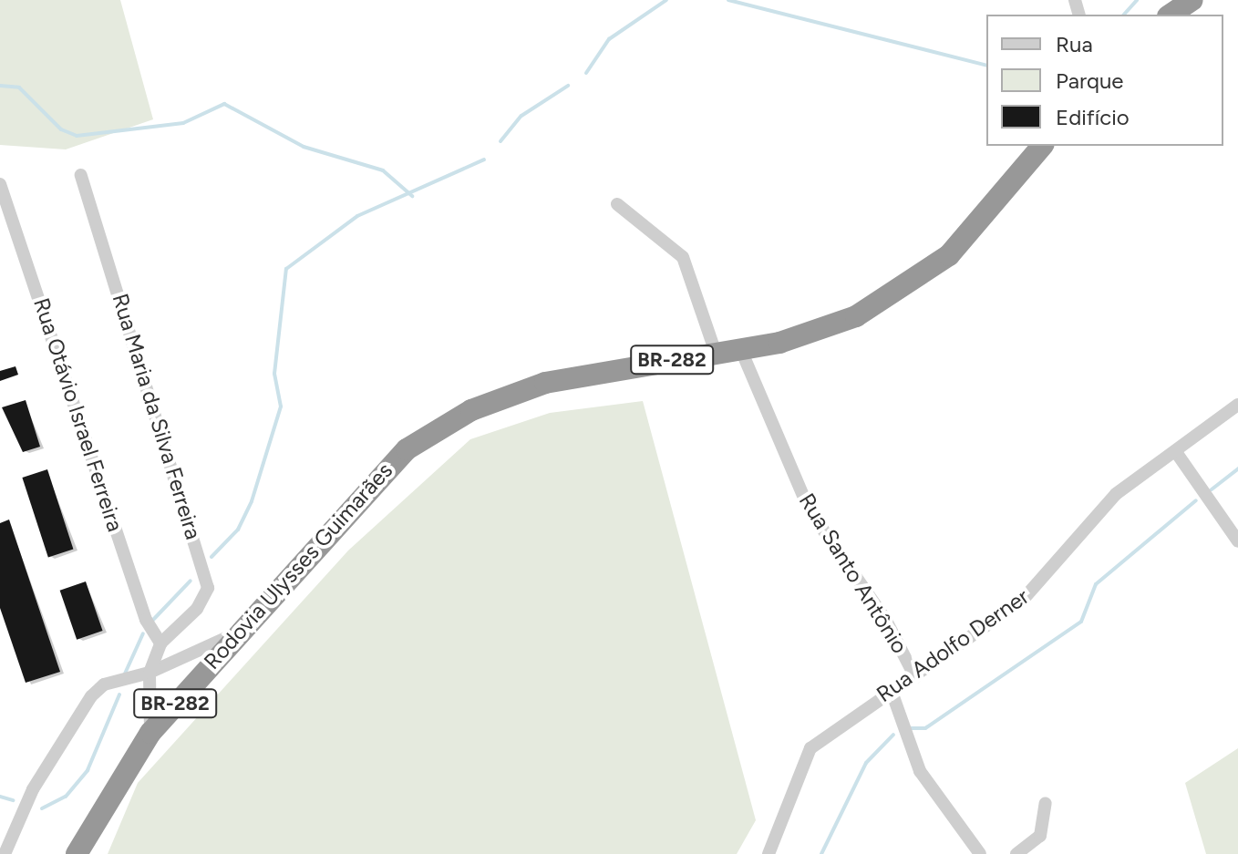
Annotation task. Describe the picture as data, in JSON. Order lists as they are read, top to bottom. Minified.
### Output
{"streets":{"highway":["BR-282","Rodovia Ulysses Guimarães"],"street":["Rua Otávio Israel Ferreira","Rua Maria da Silva Ferreira","Rua Santo Antônio","Rua Adolfo Derner"]},"crossings":[["Rua Otávio Israel Ferreira","Rua Maria da Silva Ferreira"],["Rodovia Ulysses Guimarães","Rua Santo Antônio"],["Rua Santo Antônio","Rua Adolfo Derner"]],"legend":["Rua","Parque","Edifício"]}
